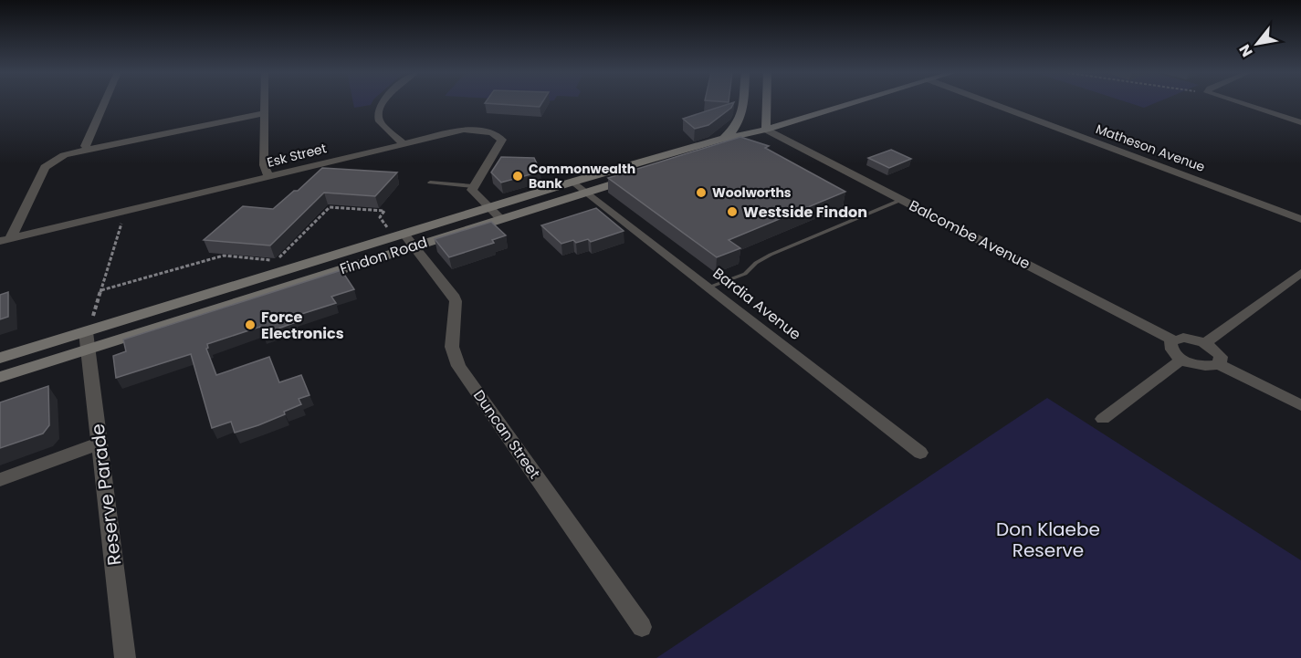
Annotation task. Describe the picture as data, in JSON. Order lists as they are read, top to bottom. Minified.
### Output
{"streets":{"main road":["Findon Road"],"street":["Matheson Avenue","Esk Street","Balcombe Avenue","Bardia Avenue","Duncan Street","Reserve Parade"]},"crossings":[["Balcombe Avenue","Findon Road"],["Findon Road","Bardia Avenue"],["Findon Road","Duncan Street"],["Findon Road","Reserve Parade"]],"parks":["Don Klaebe Reserve"],"places":["Commonwealth Bank","Woolworths","Westside Findon","Force Electronics"],"north":"bottom left"}
